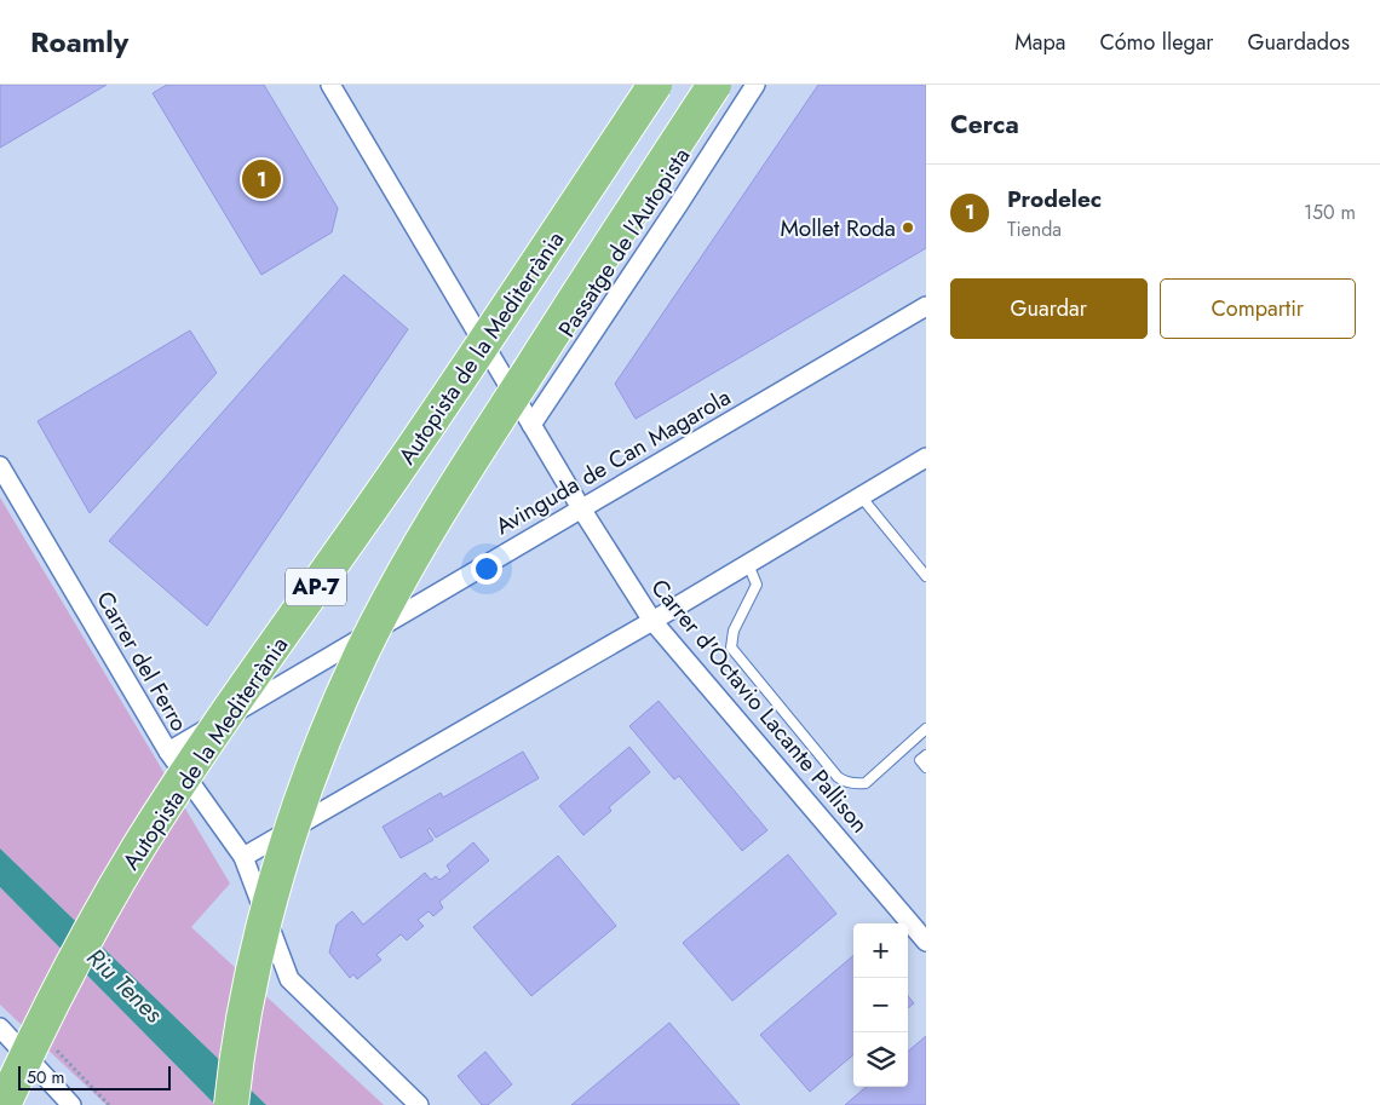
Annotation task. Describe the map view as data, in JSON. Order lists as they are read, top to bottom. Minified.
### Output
{"streets":{"highway":["Autopista de la Mediterrània","AP-7"],"street":["Passatge de l'Autopista","Avinguda de Can Magarola","Carrer del Ferro","Carrer d'Octavio Lacante Pallison"]},"crossings":[["Passatge de l'Autopista","Carrer d'Octavio Lacante Pallison"],["Avinguda de Can Magarola","Carrer del Ferro"],["Avinguda de Can Magarola","Carrer d'Octavio Lacante Pallison"]],"water":["Riu Tenes"],"places":["Mollet Roda"],"scale_bar":"50 m","page":{"header":"Roamly","nav":["Mapa","Cómo llegar","Guardados"],"heading":"Cerca","pins":"1","list":[{"mark":"1","name":"Prodelec","note":"Tienda","value":"150 m"}],"buttons":["Guardar","Compartir"],"map_buttons":["+","−"],"scale":"50 m"}}
